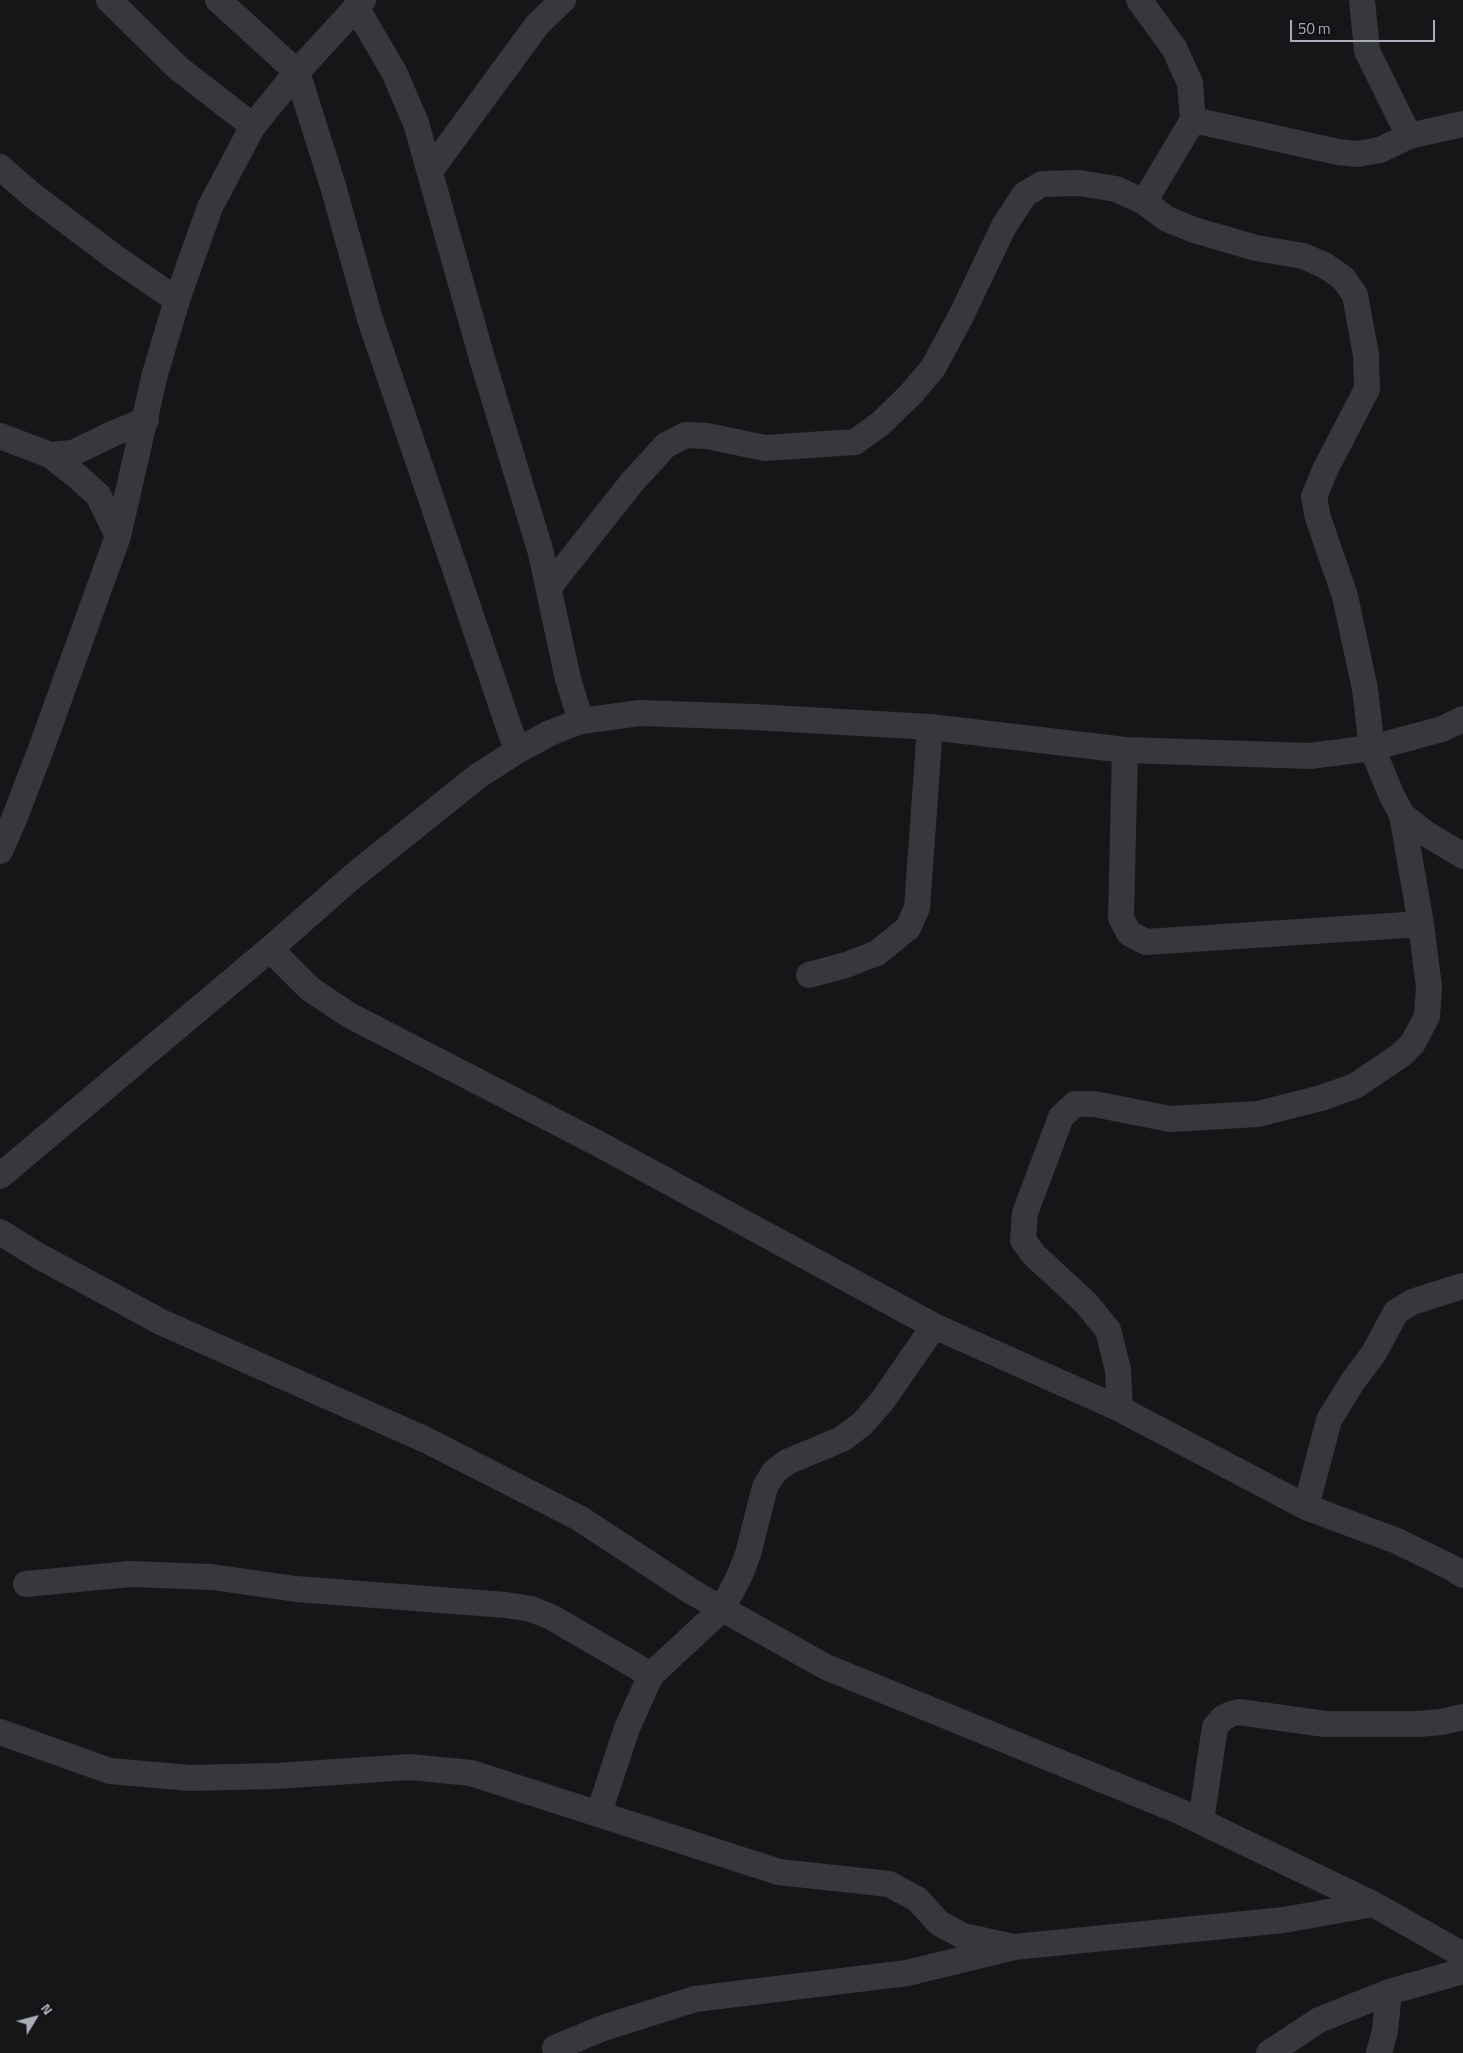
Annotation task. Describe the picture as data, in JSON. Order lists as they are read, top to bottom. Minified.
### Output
{"scale_bar":"50 m","north":"top right"}
